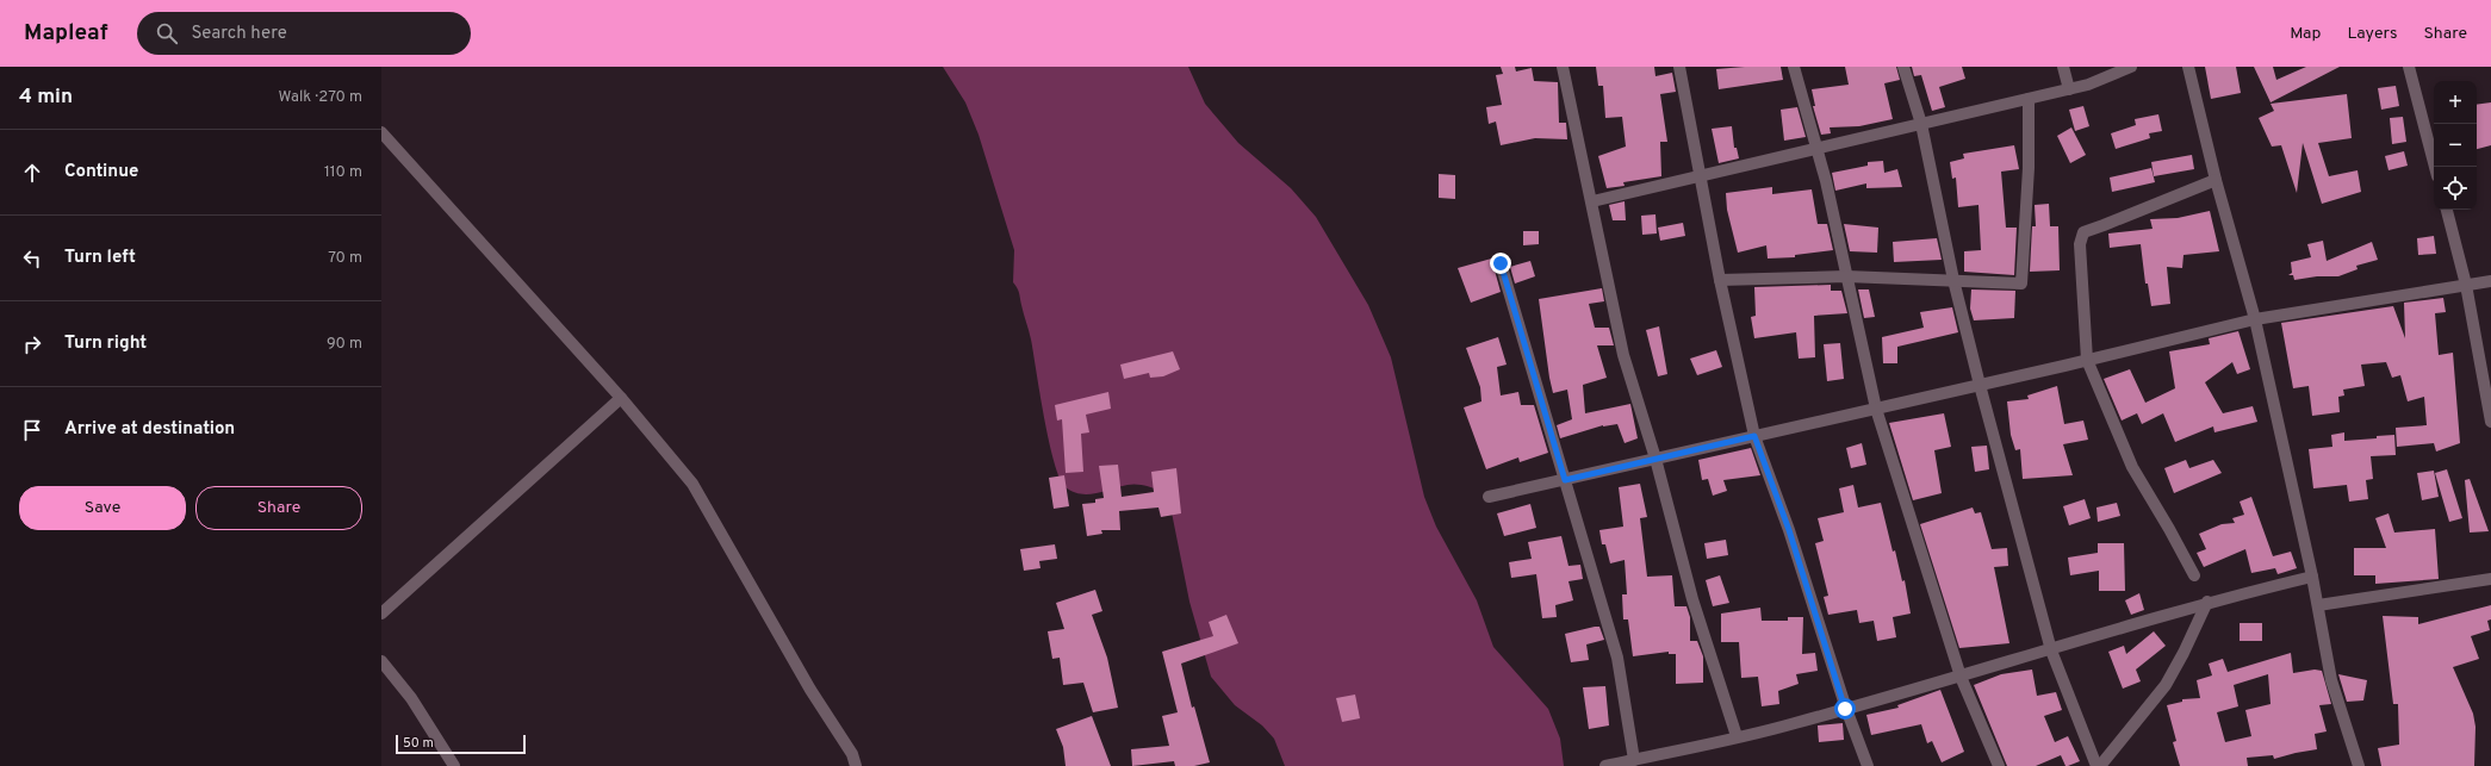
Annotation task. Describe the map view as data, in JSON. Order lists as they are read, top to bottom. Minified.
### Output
{"scale_bar":"50 m","page":{"header":"Mapleaf","search":"Search here","nav":["Map","Layers","Share"],"heading":["4 min","Walk · 270 m"],"map_buttons":["+","−"],"list":[["Continue","110 m"],["Turn left","70 m"],["Turn right","90 m"],"Arrive at destination"],"buttons":["Save","Share"],"scale":"50 m"}}
